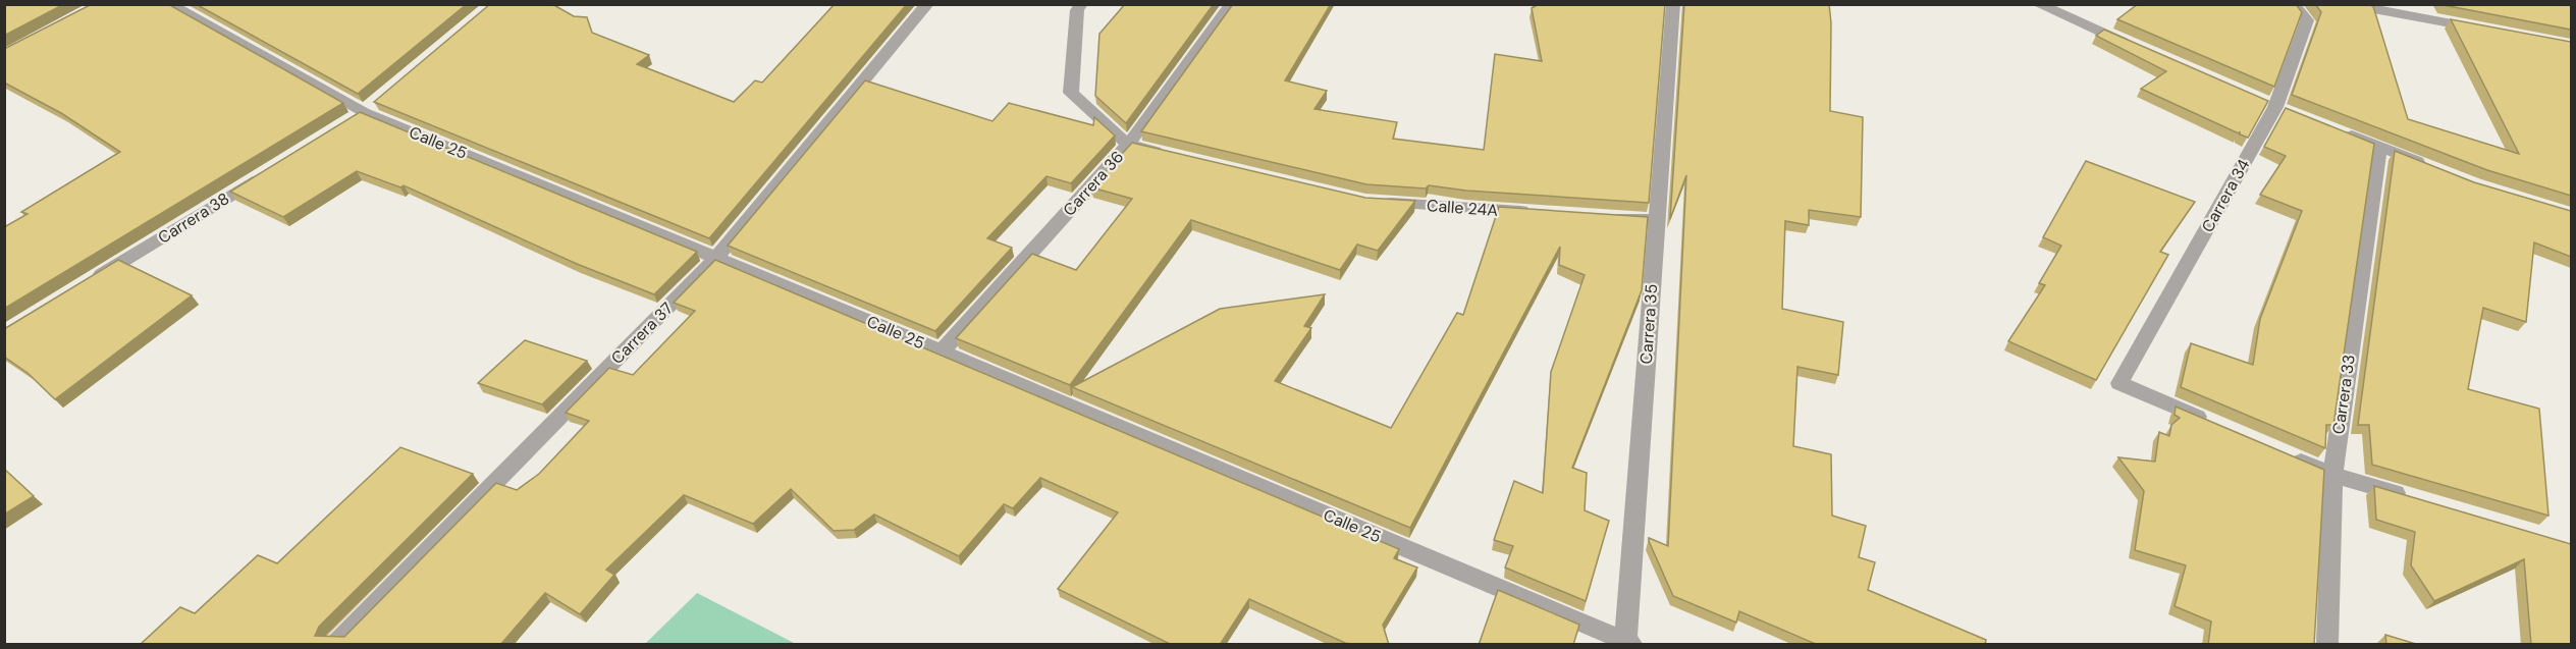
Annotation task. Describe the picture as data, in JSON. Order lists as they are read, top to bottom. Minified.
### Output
{"streets":{"street":["Calle 25","Carrera 36","Carrera 34","Calle 24A","Carrera 38","Carrera 35","Carrera 37","Carrera 33"]},"crossings":[["Calle 25","Carrera 36"],["Calle 25","Carrera 35"],["Calle 25","Carrera 37"]]}
